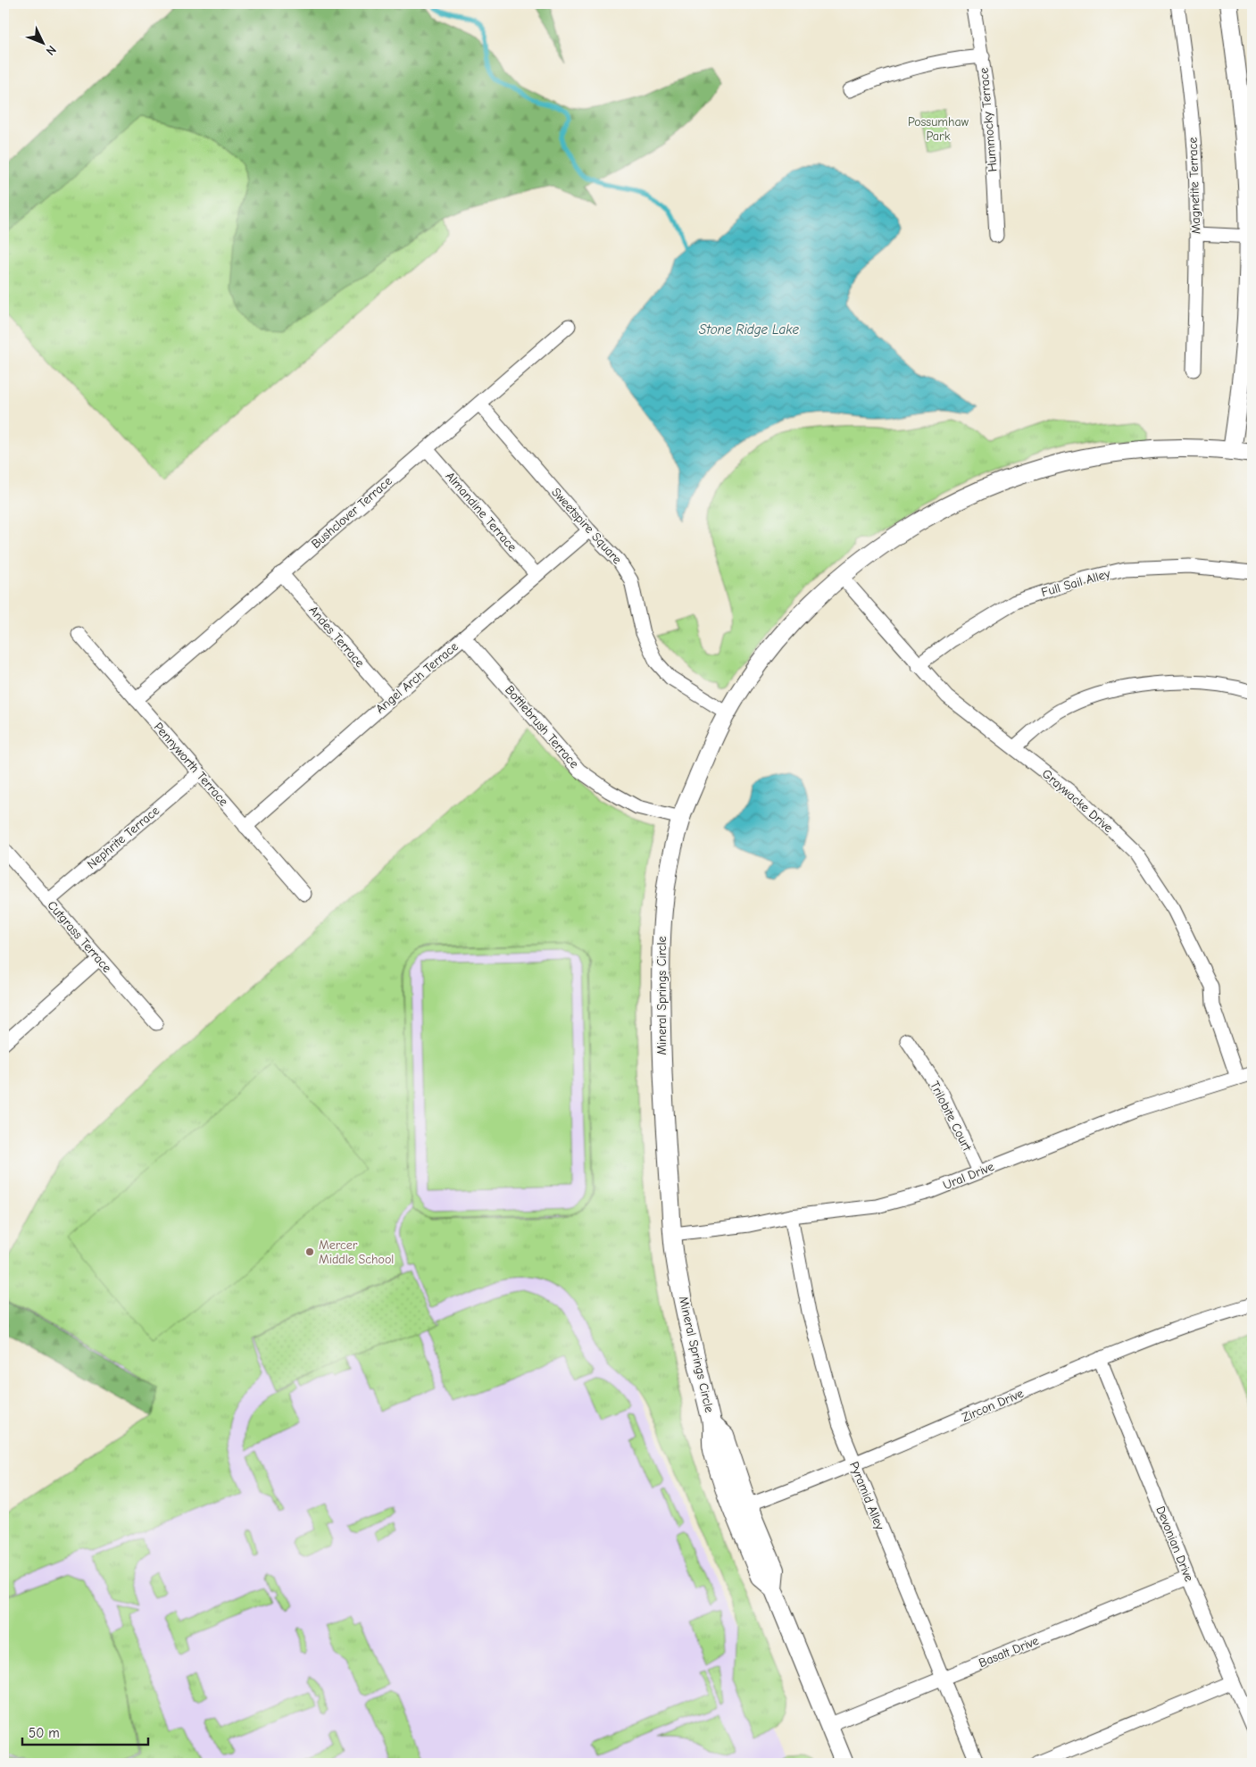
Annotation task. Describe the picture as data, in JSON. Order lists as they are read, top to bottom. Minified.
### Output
{"streets":{"street":["Hummocky Terrace","Magnetite Terrace","Almandine Terrace","Bushclover Terrace","Sweetspire Square","Full Sail Alley","Andes Terrace","Angel Arch Terrace","Bottlebrush Terrace","Pennyworth Terrace","Graywacke Drive","Nephrite Terrace","Cutgrass Terrace","Mineral Springs Circle","Trilobite Court","Ural Drive","Zircon Drive","Pyramid Alley","Devonian Drive","Basalt Drive"]},"crossings":[["Almandine Terrace","Bushclover Terrace"],["Almandine Terrace","Angel Arch Terrace"],["Bushclover Terrace","Sweetspire Square"],["Bushclover Terrace","Andes Terrace"],["Bushclover Terrace","Pennyworth Terrace"],["Sweetspire Square","Angel Arch Terrace"],["Sweetspire Square","Mineral Springs Circle"],["Full Sail Alley","Graywacke Drive"],["Andes Terrace","Angel Arch Terrace"],["Angel Arch Terrace","Bottlebrush Terrace"],["Angel Arch Terrace","Pennyworth Terrace"],["Bottlebrush Terrace","Mineral Springs Circle"],["Pennyworth Terrace","Nephrite Terrace"],["Graywacke Drive","Mineral Springs Circle"],["Graywacke Drive","Ural Drive"],["Nephrite Terrace","Cutgrass Terrace"],["Mineral Springs Circle","Ural Drive"],["Mineral Springs Circle","Zircon Drive"],["Mineral Springs Circle","Basalt Drive"],["Trilobite Court","Ural Drive"],["Ural Drive","Pyramid Alley"],["Zircon Drive","Pyramid Alley"],["Zircon Drive","Devonian Drive"],["Pyramid Alley","Basalt Drive"],["Devonian Drive","Basalt Drive"]],"water":["Stone Ridge Lake"],"parks":["Possumhaw Park"],"places":["Mercer Middle School"],"scale_bar":"50 m","north":"bottom right"}
